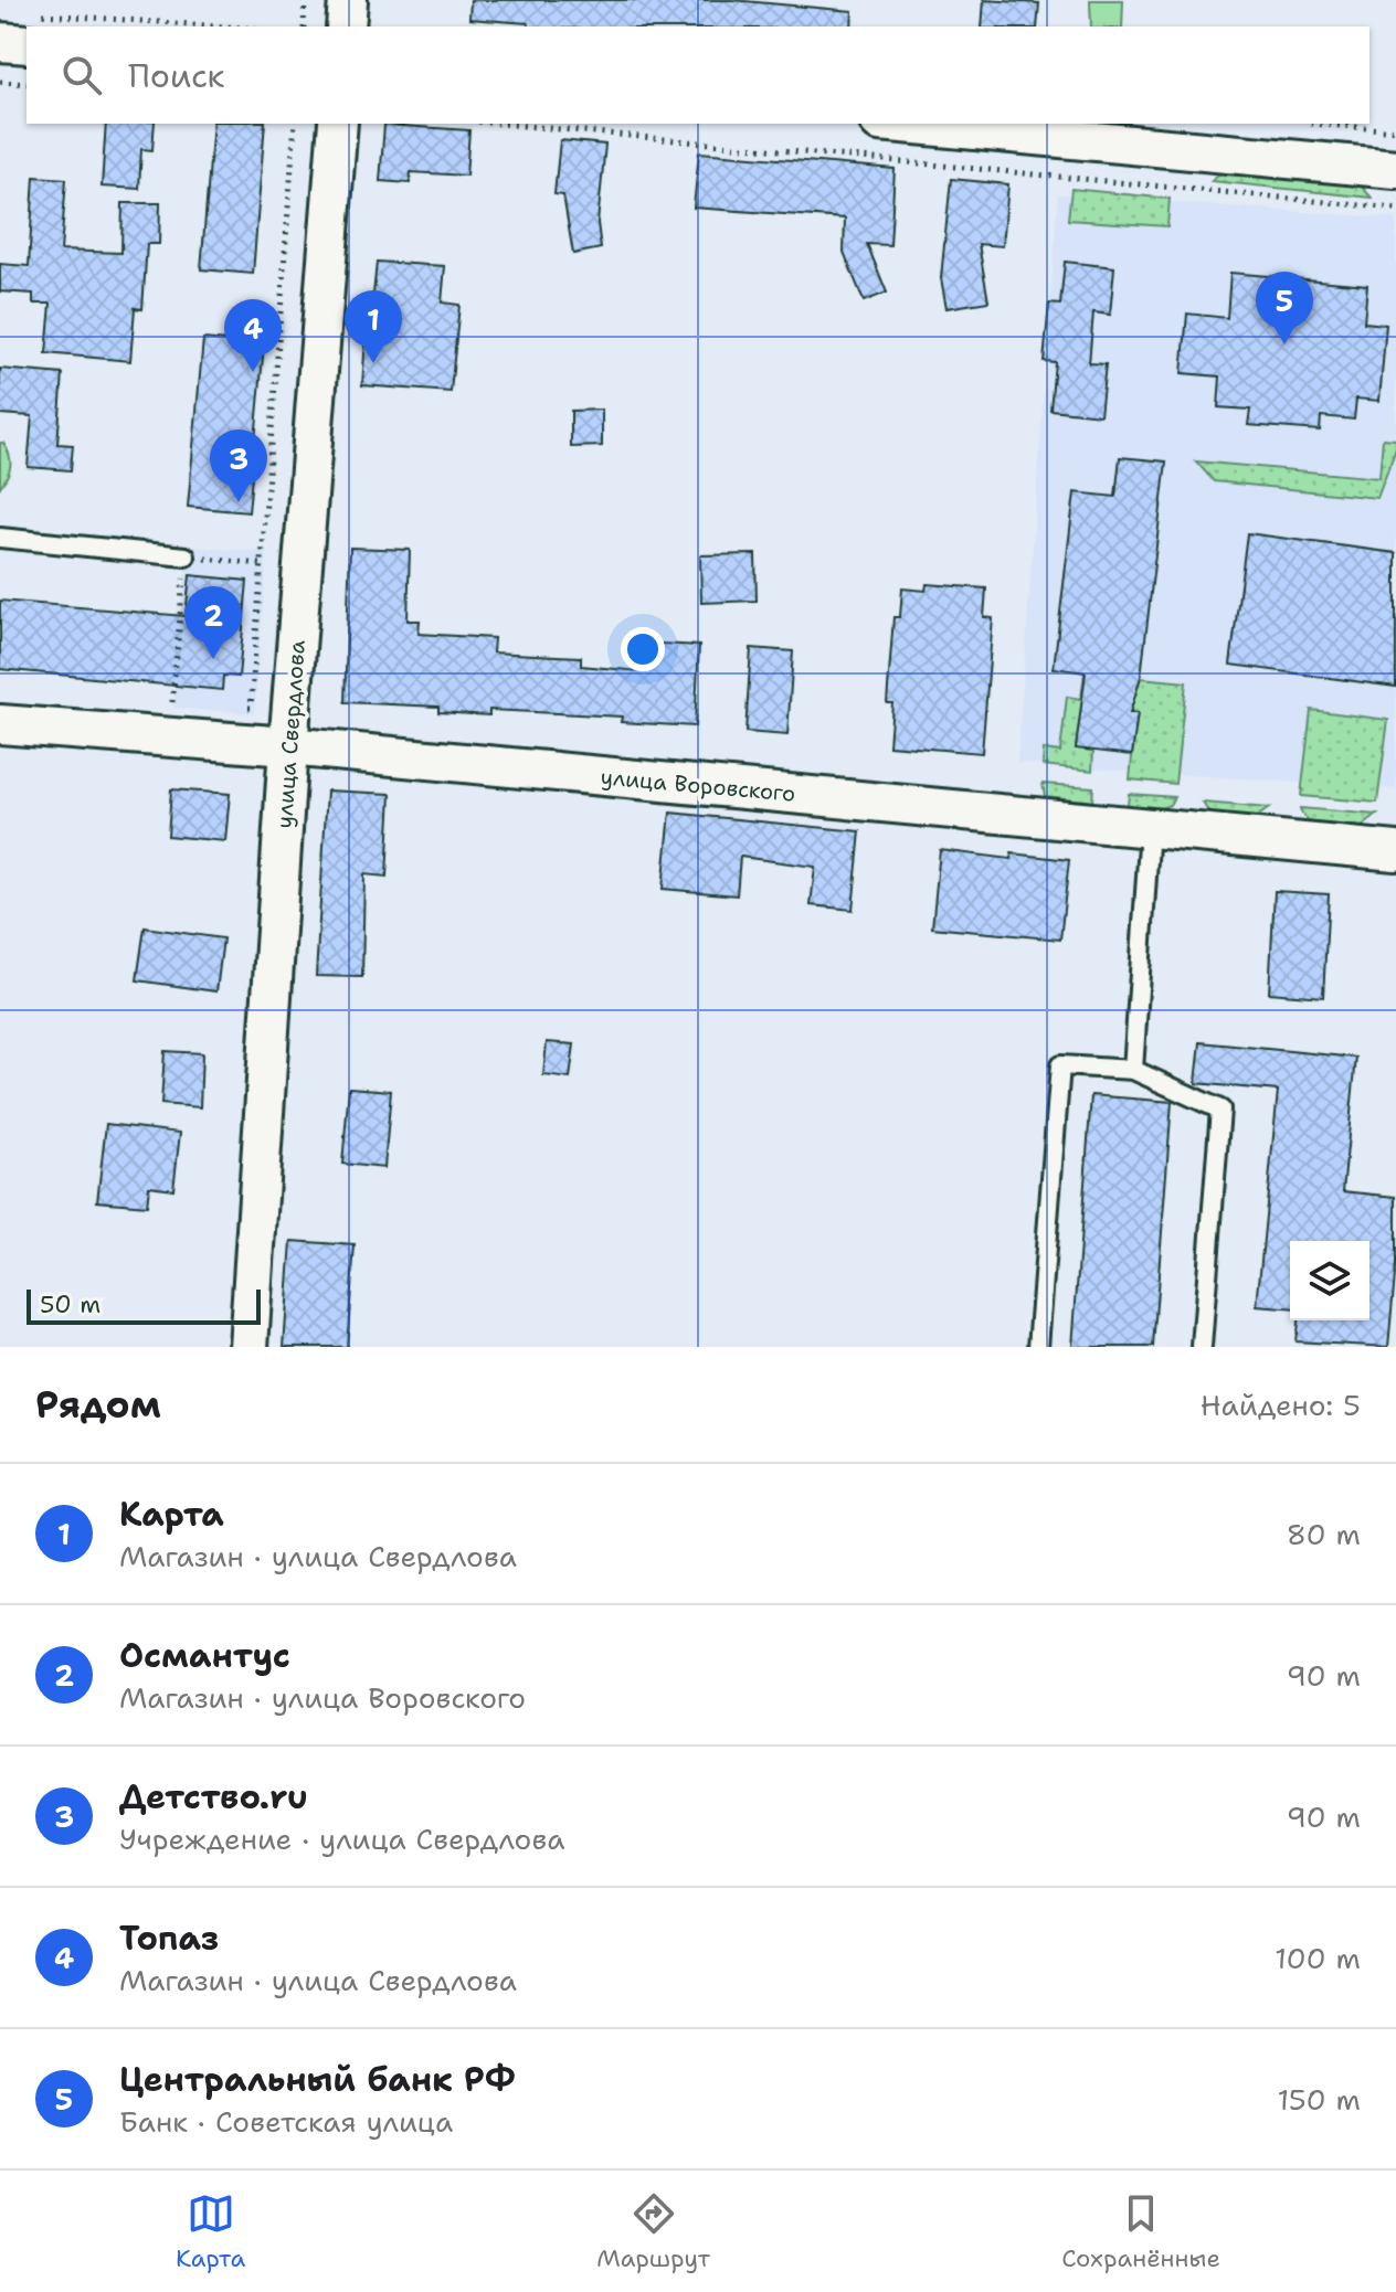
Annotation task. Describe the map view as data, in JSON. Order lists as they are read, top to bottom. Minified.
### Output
{"streets":{"street":["улица Свердлова","улица Воровского"]},"crossings":[["улица Свердлова","улица Воровского"]],"scale_bar":"50 m","page":{"search":"Поиск","pins":["5","1","4","3","2"],"scale":"50 m","heading":["Рядом","Найдено: 5"],"list":[{"mark":"1","name":"Карта","note":"Магазин · улица Свердлова","value":"80 m"},{"mark":"2","name":"Османтус","note":"Магазин · улица Воровского","value":"90 m"},{"mark":"3","name":"Детство.ru","note":"Учреждение · улица Свердлова","value":"90 m"},{"mark":"4","name":"Топаз","note":"Магазин · улица Свердлова","value":"100 m"},{"mark":"5","name":"Центральный банк РФ","note":"Банк · Советская улица","value":"150 m"}],"nav":["Карта","Маршрут","Сохранённые"]}}
